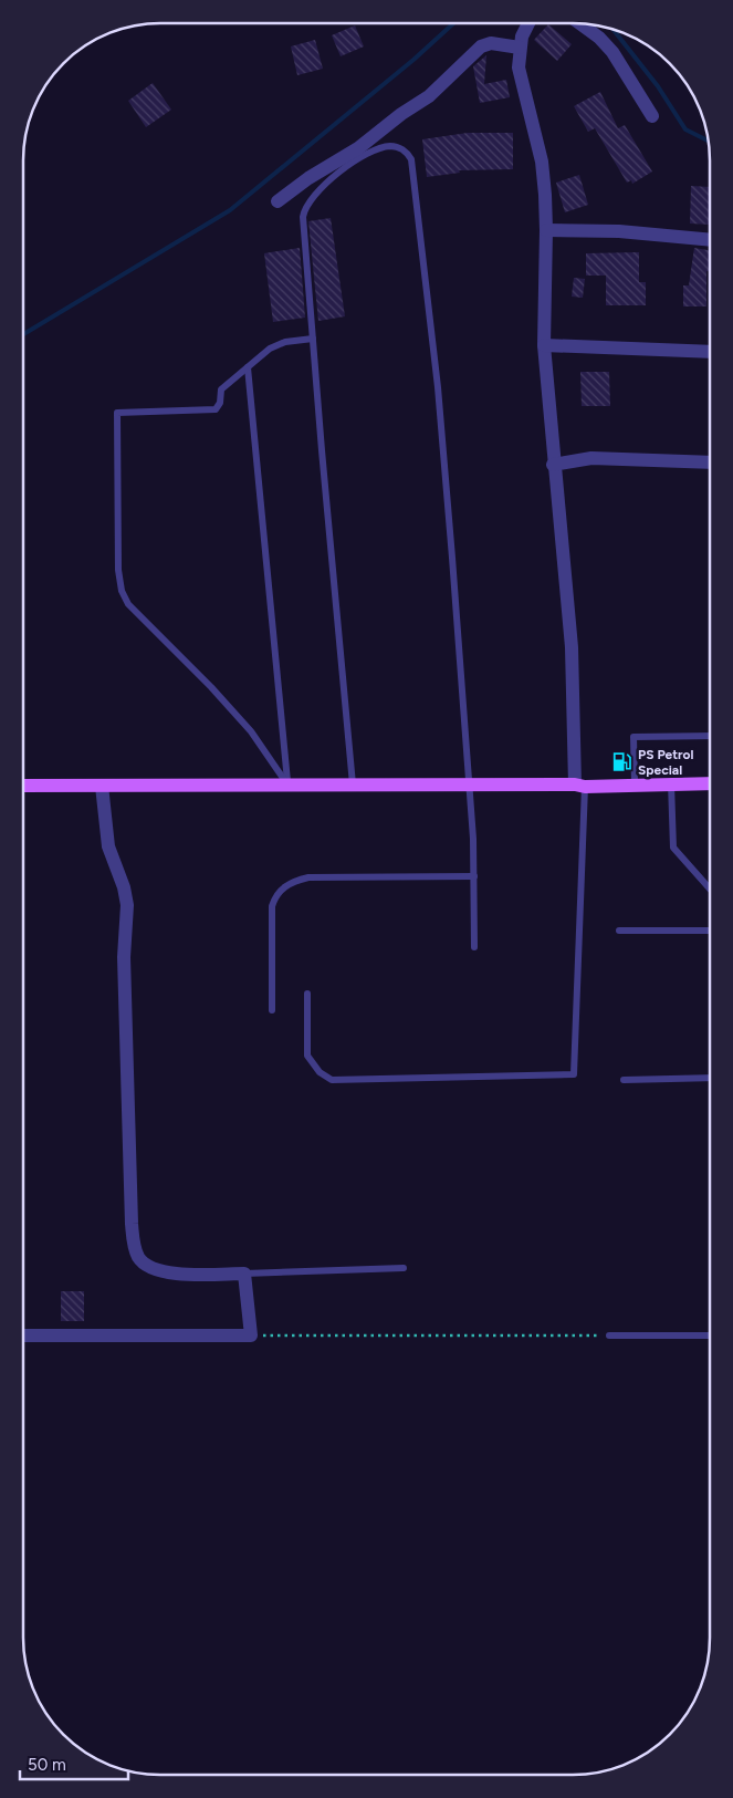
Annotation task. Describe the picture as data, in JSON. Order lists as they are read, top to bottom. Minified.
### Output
{"places":{"fuel station":["PS Petrol Special"]},"scale_bar":"50 m"}
